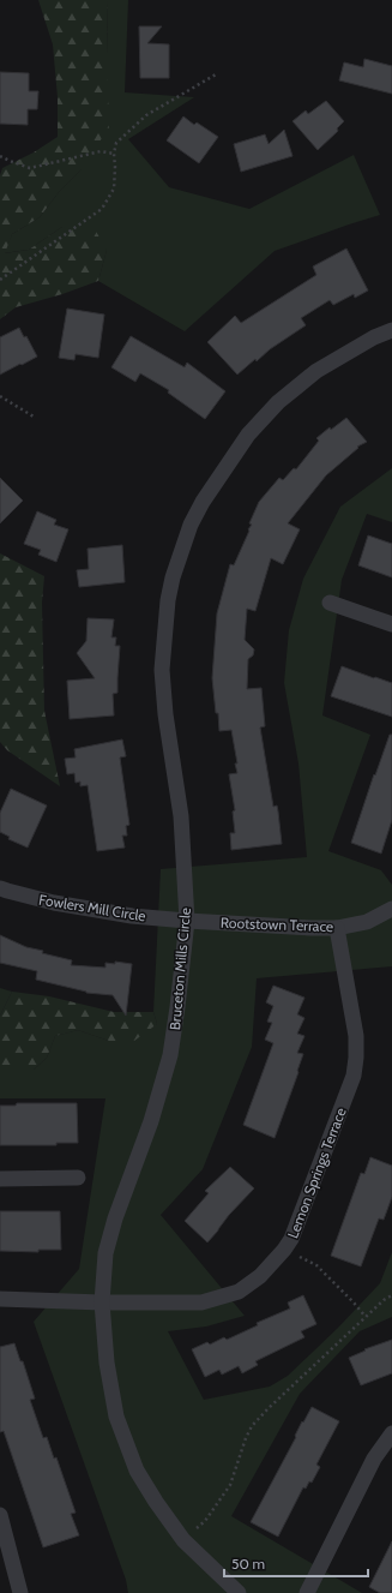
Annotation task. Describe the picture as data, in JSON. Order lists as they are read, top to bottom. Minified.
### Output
{"streets":{"street":["Fowlers Mill Circle","Rootstown Terrace","Bruceton Mills Circle","Lemon Springs Terrace"]},"crossings":[["Fowlers Mill Circle","Rootstown Terrace"],["Fowlers Mill Circle","Bruceton Mills Circle"],["Rootstown Terrace","Bruceton Mills Circle"],["Rootstown Terrace","Lemon Springs Terrace"],["Bruceton Mills Circle","Lemon Springs Terrace"]],"scale_bar":"50 m"}
